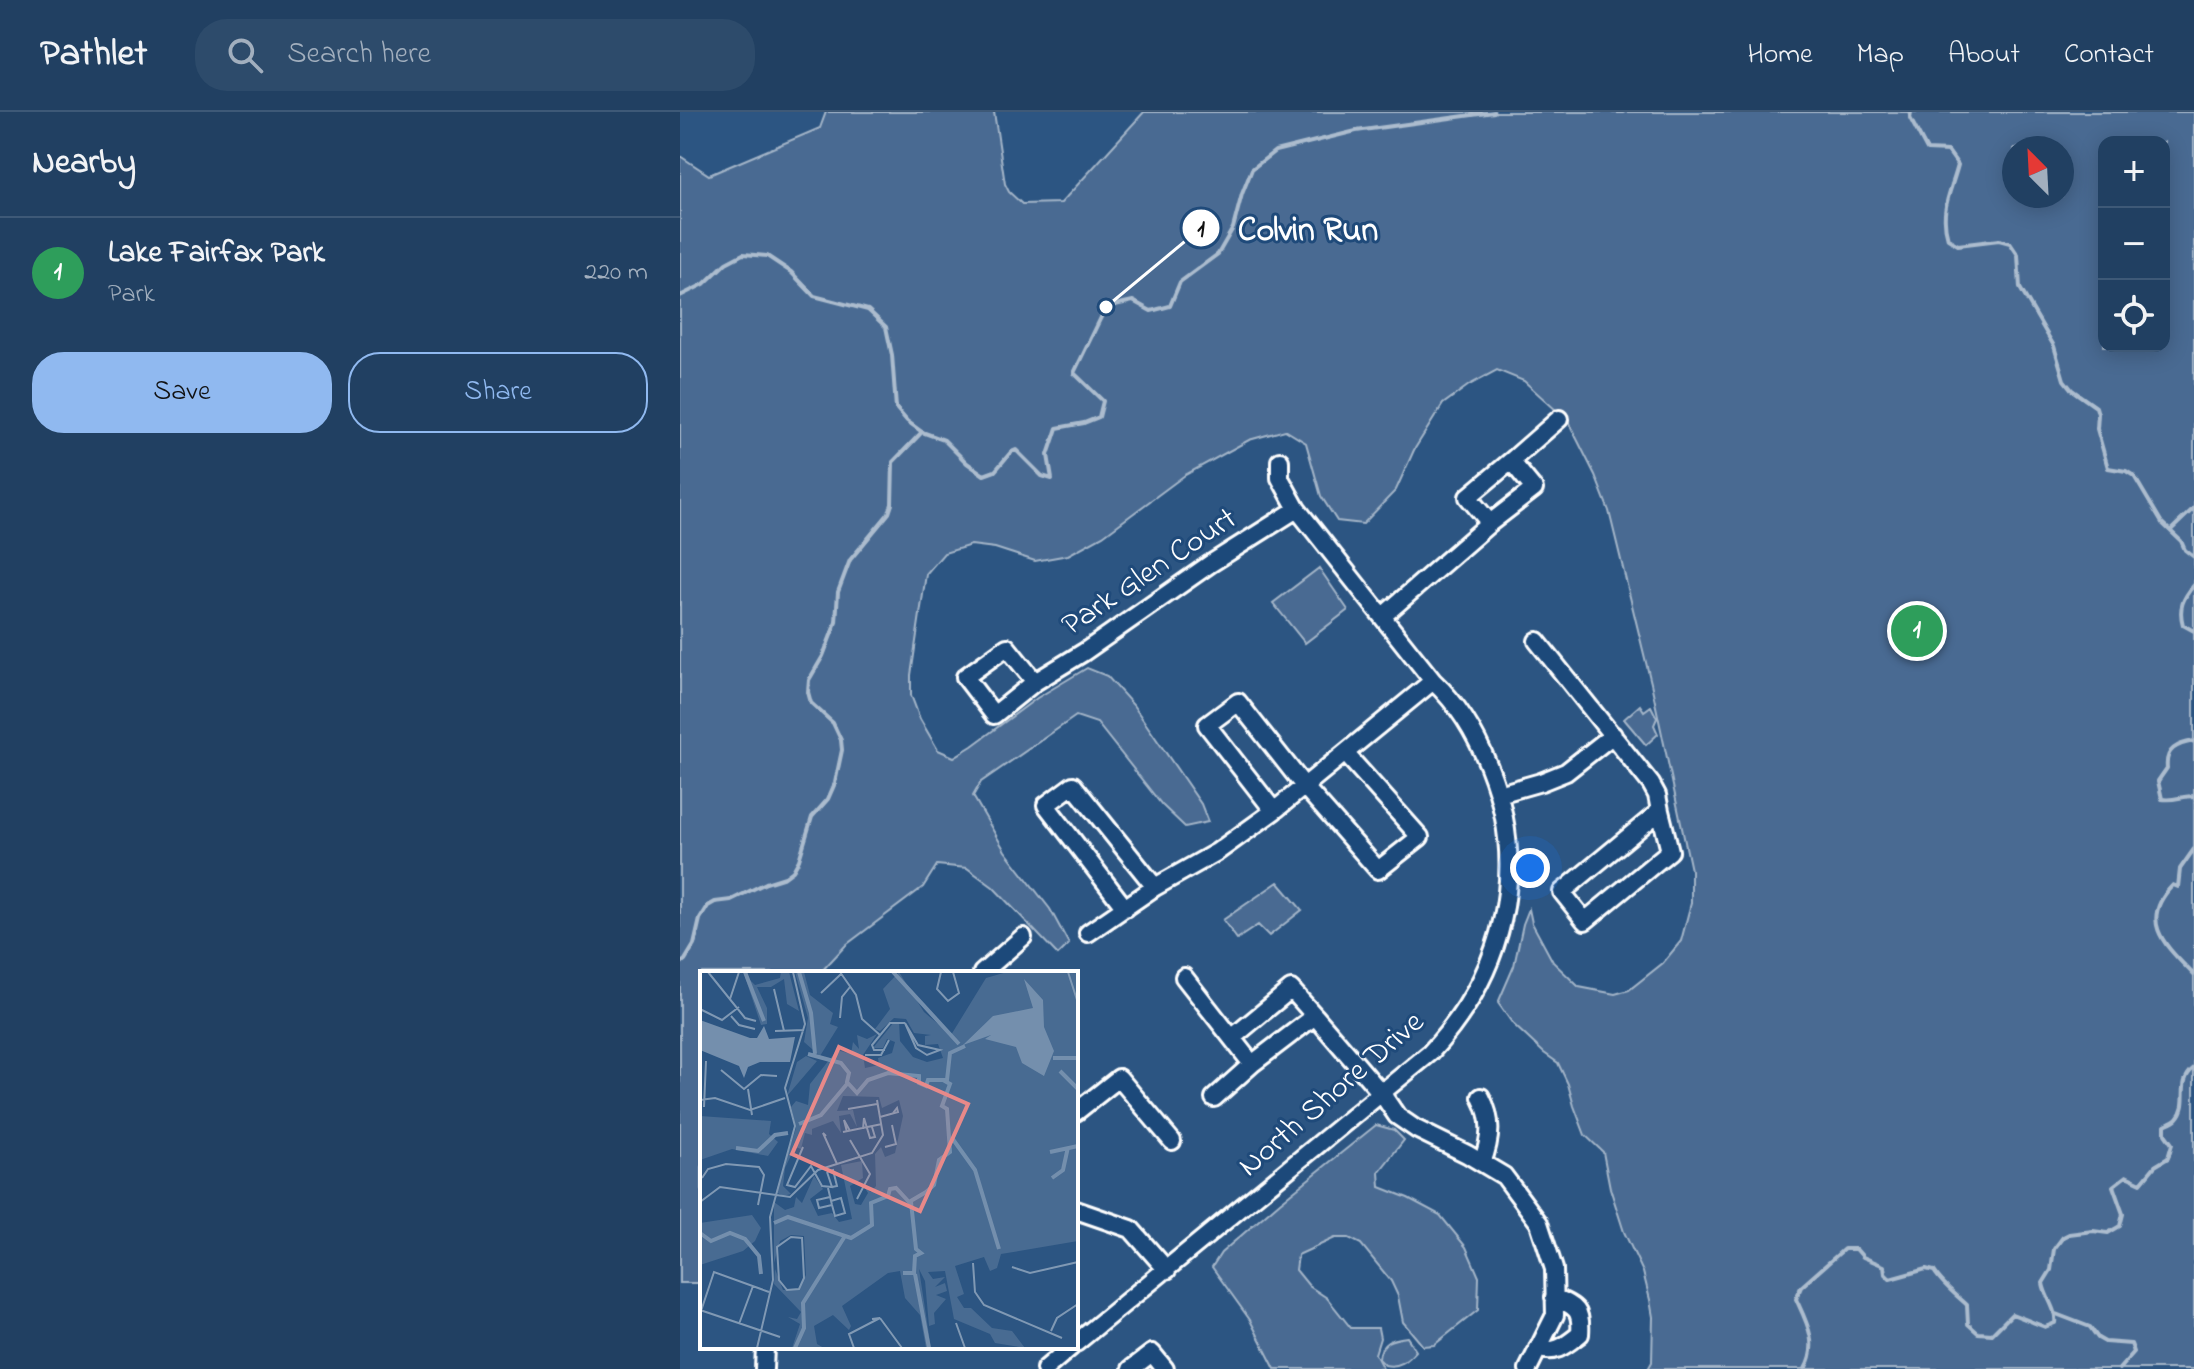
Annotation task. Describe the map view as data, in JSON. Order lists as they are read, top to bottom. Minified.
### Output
{"streets":{"street":["Park Glen Court","North Shore Drive"]},"crossings":[["Park Glen Court","North Shore Drive"]],"places":["Colvin Run"],"north":"top left","page":{"header":"Pathlet","search":"Search here","nav":["Home","Map","About","Contact"],"heading":"Nearby","map_buttons":["+","−"],"list":[{"mark":"1","name":"Lake Fairfax Park","note":"Park","value":"220 m"}],"buttons":["Save","Share"],"pins":"1"}}
